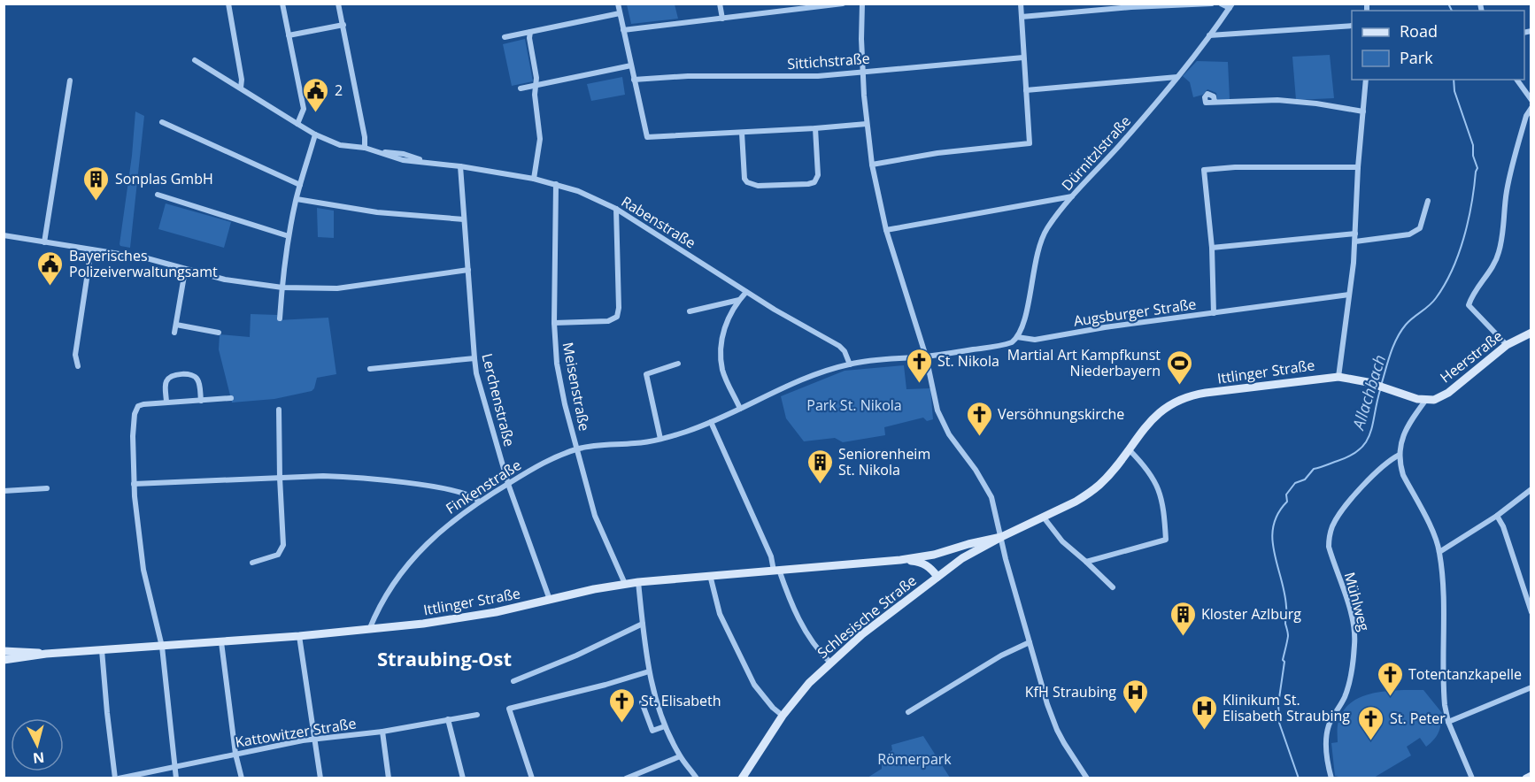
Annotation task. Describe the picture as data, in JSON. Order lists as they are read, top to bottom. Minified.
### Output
{"streets":{"street":["Sittichstraße","Dürnitzlstraße","Rabenstraße","Augsburger Straße","Heerstraße","Ittlinger Straße","Meisenstraße","Lerchenstraße","Finkenstraße","Mühlweg","Schlesische Straße","Kattowitzer Straße"]},"crossings":[["Dürnitzlstraße","Augsburger Straße"],["Rabenstraße","Augsburger Straße"],["Rabenstraße","Meisenstraße"],["Rabenstraße","Lerchenstraße"],["Rabenstraße","Finkenstraße"],["Augsburger Straße","Finkenstraße"],["Heerstraße","Ittlinger Straße"],["Ittlinger Straße","Meisenstraße"],["Ittlinger Straße","Lerchenstraße"],["Ittlinger Straße","Finkenstraße"],["Ittlinger Straße","Schlesische Straße"],["Meisenstraße","Finkenstraße"],["Lerchenstraße","Finkenstraße"]],"districts":["Straubing-Ost"],"water":["Allachbach"],"parks":["Park St. Nikola","Römerpark"],"places":{"public building":["2","Bayerisches Polizeiverwaltungsamt"],"building":["Sonplas GmbH","Seniorenheim St. Nikola","Kloster Azlburg"],"church":["St. Nikola","Versöhnungskirche","Totentanzkapelle","St. Elisabeth","St. Peter"],"sports":["Martial Art Kampfkunst Niederbayern"],"hospital":["KfH Straubing","Klinikum St. Elisabeth Straubing"]},"legend":["Road","Park"],"north":"bottom"}
